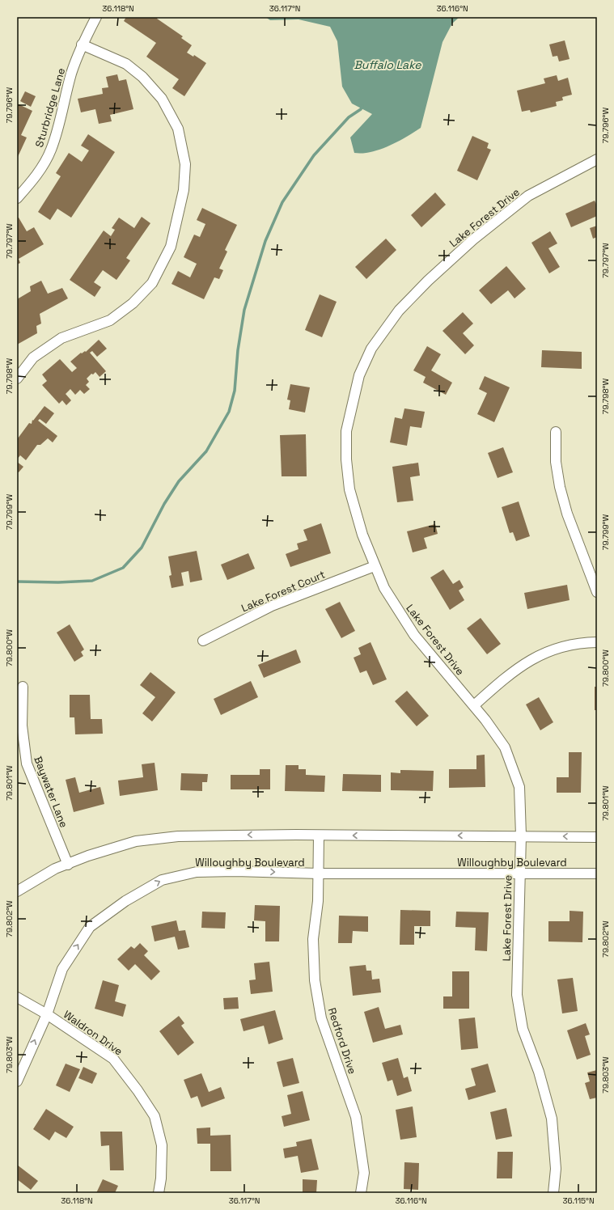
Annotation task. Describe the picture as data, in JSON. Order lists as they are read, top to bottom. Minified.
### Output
{"streets":{"street":["Sturbridge Lane","Lake Forest Drive","Lake Forest Court","Baywater Lane","Willoughby Boulevard","Waldron Drive","Redford Drive"]},"crossings":[["Lake Forest Drive","Lake Forest Court"],["Lake Forest Drive","Willoughby Boulevard"],["Willoughby Boulevard","Waldron Drive"],["Willoughby Boulevard","Redford Drive"]],"one_way":["Willoughby Boulevard"],"water":["Buffalo Lake"],"coordinates":["36.118°N","36.117°N","36.116°N","79.796°W","79.797°W","79.798°W","79.799°W","79.800°W","79.801°W","79.802°W","79.803°W","36.115°N"]}
